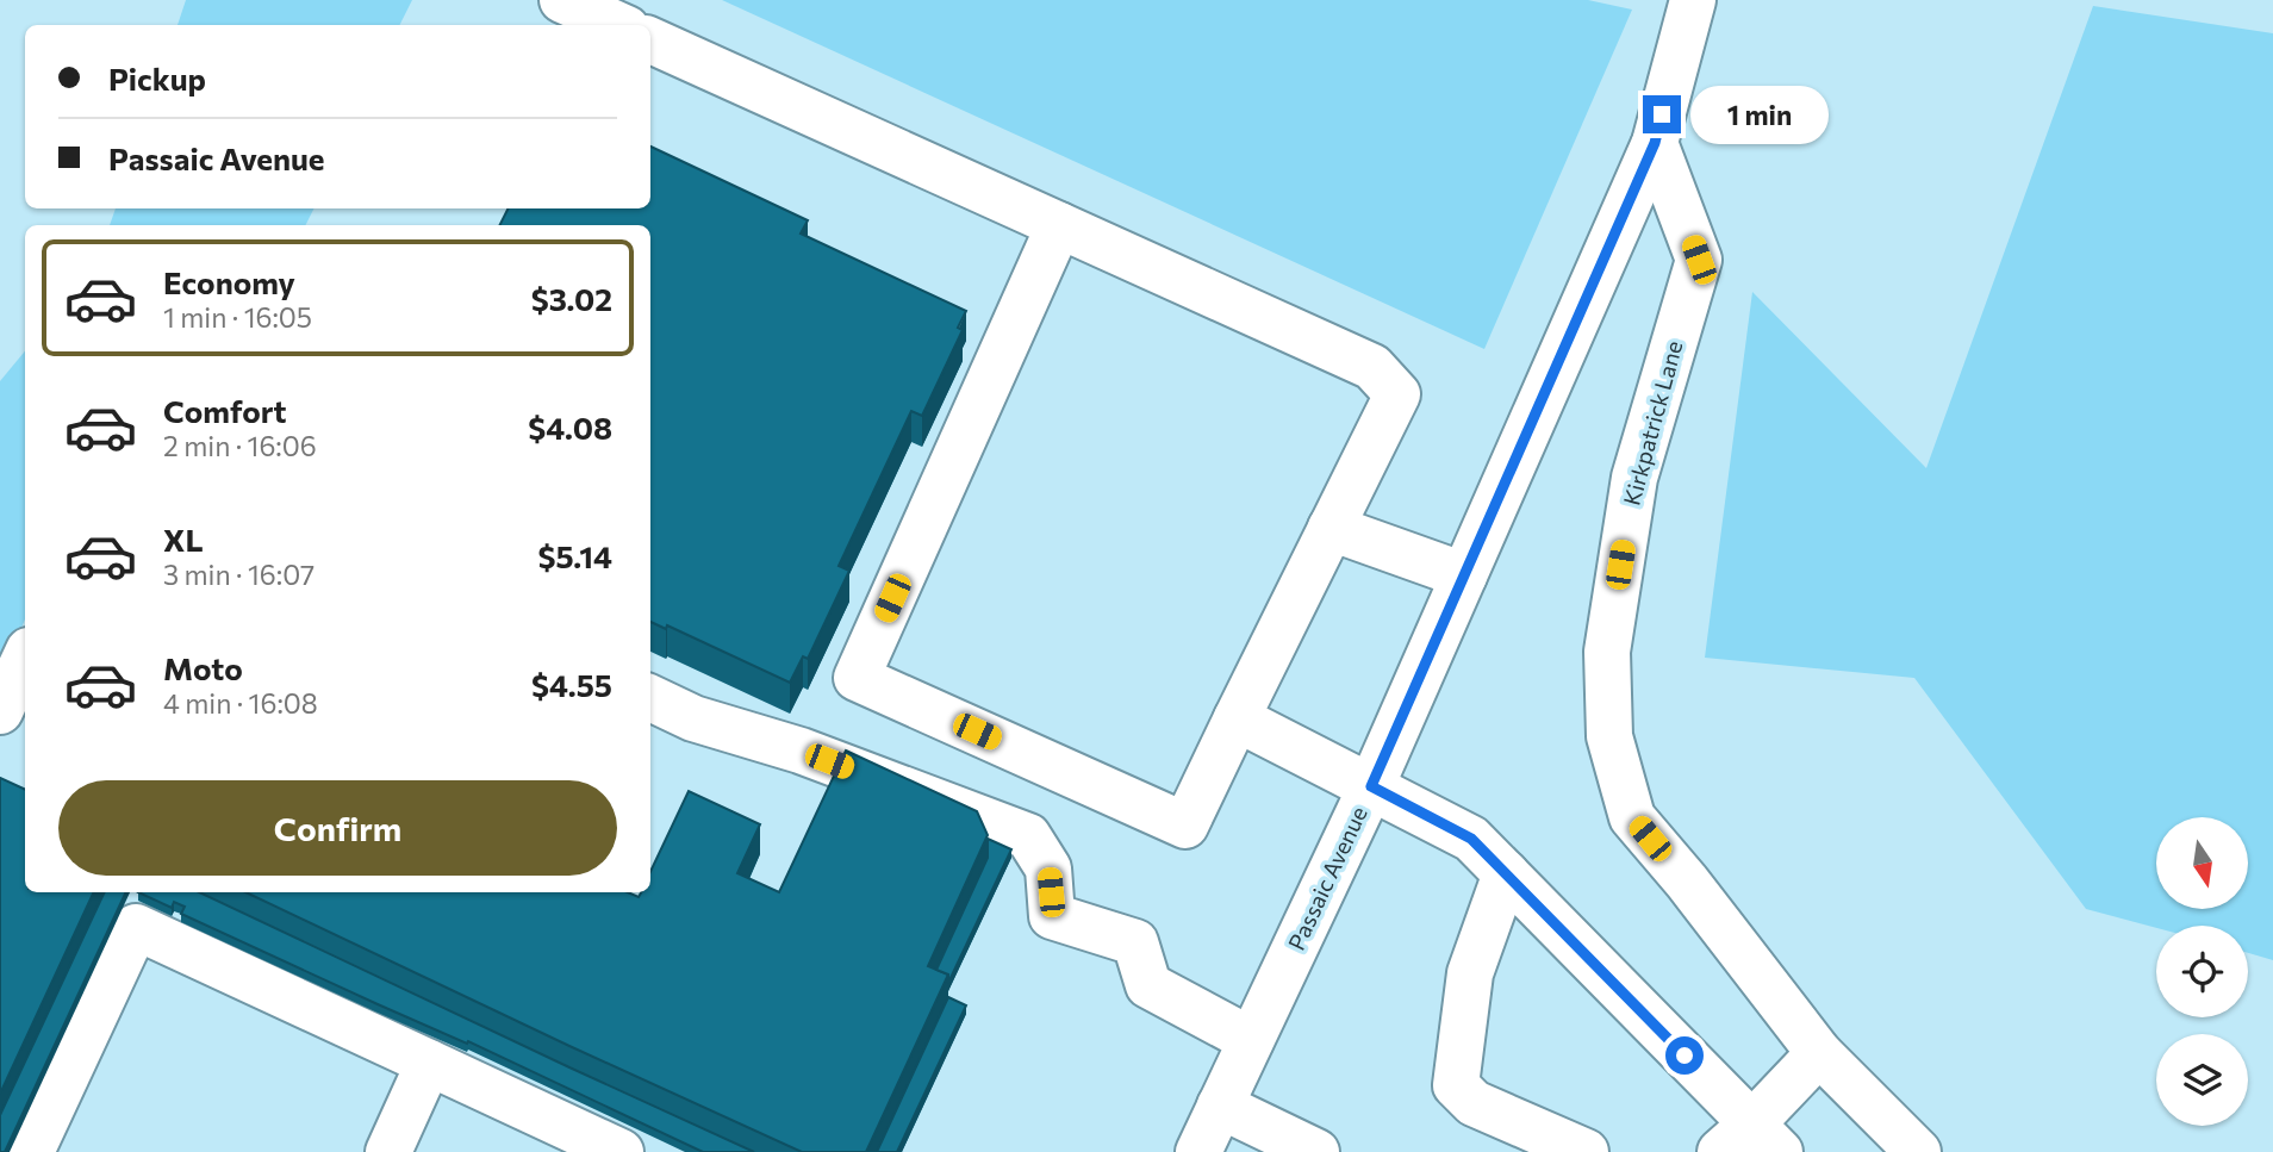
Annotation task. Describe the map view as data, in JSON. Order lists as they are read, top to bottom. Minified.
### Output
{"streets":{"main road":["Kirkpatrick Lane","Passaic Avenue"]},"crossings":[["Kirkpatrick Lane","Passaic Avenue"]],"north":"bottom","page":{"banner":["Pickup","Passaic Avenue"],"bubble":"1 min","list":[{"name":"Economy","note":"1 min · 16:05","value":"$3.02"},{"name":"Comfort","note":"2 min · 16:06","value":"$4.08"},{"name":"XL","note":"3 min · 16:07","value":"$5.14"},{"name":"Moto","note":"4 min · 16:08","value":"$4.55"}],"buttons":"Confirm"}}
